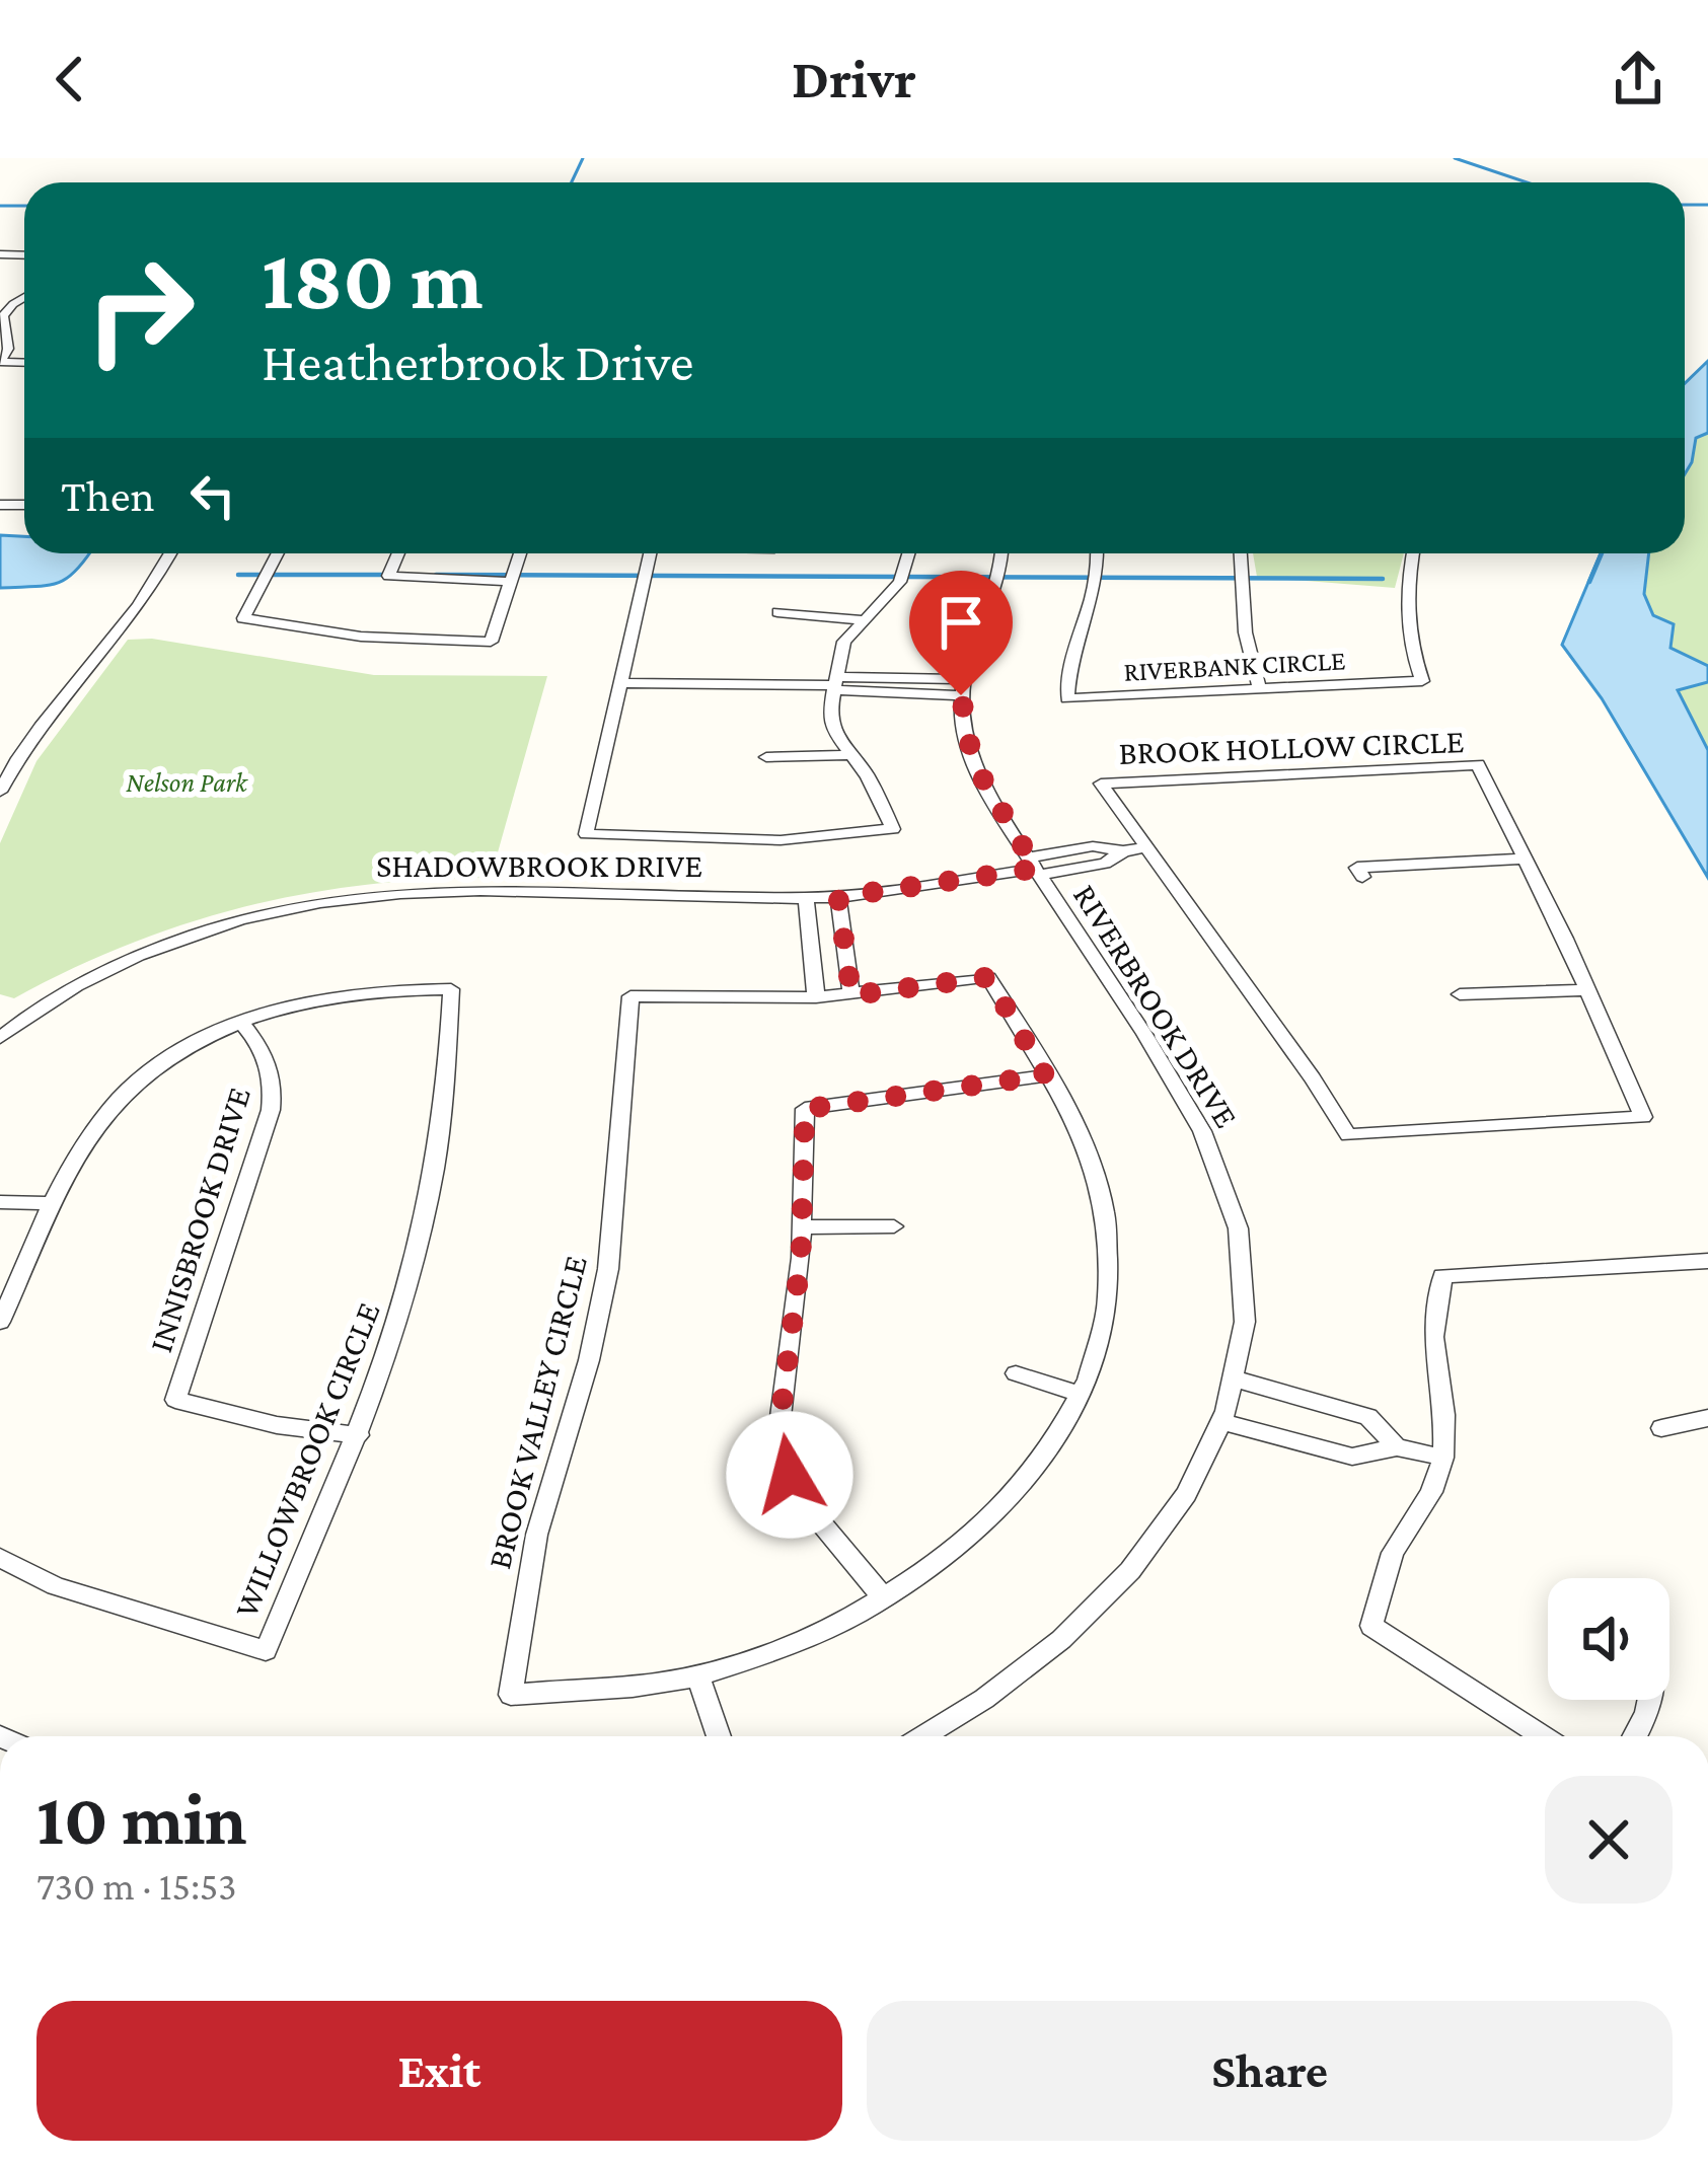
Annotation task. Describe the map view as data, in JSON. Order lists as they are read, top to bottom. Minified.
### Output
{"streets":{"street":["RIVERBANK CIRCLE","BROOK HOLLOW CIRCLE","SHADOWBROOK DRIVE","RIVERBROOK DRIVE","INNISBROOK DRIVE","BROOK VALLEY CIRCLE","WILLOWBROOK CIRCLE"]},"crossings":[["SHADOWBROOK DRIVE","RIVERBROOK DRIVE"],["INNISBROOK DRIVE","WILLOWBROOK CIRCLE"]],"parks":["Nelson Park"],"page":{"header":"Drivr","turn":["180 m","Heatherbrook Drive"],"then":"Then","heading":["10 min","730 m · 15:53"],"buttons":["Exit","Share"]}}
